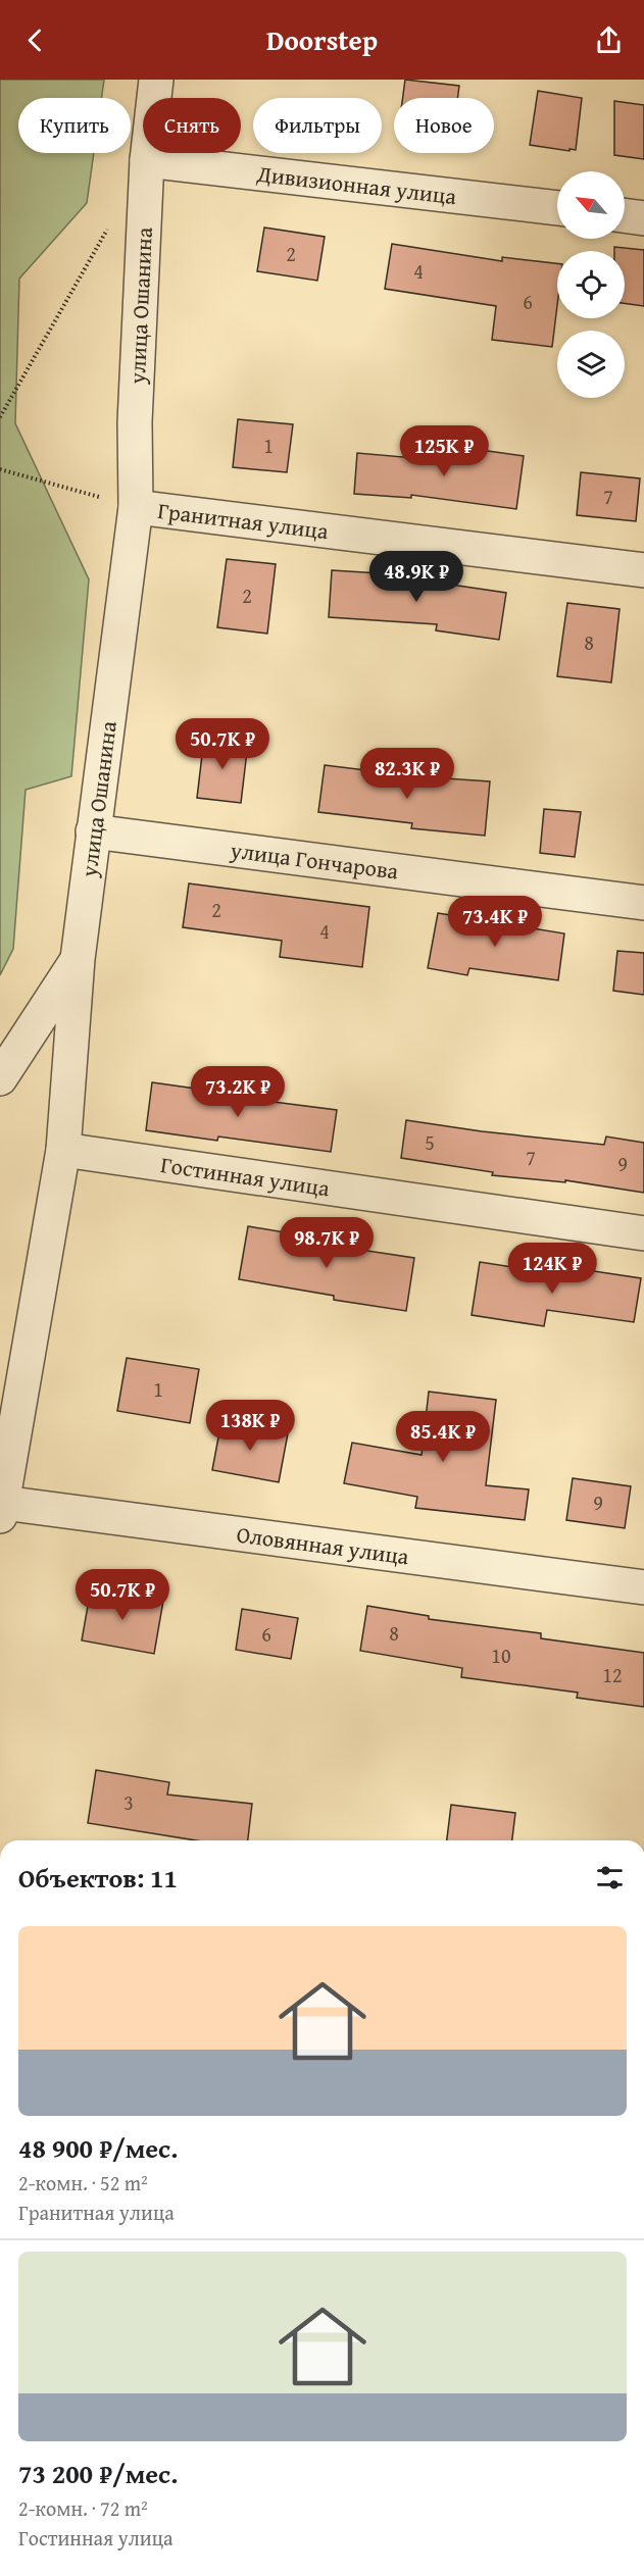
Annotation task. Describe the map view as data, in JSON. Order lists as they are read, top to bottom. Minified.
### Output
{"streets":{"street":["Дивизионная улица","улица Ошанина","Гранитная улица","улица Гончарова","Гостинная улица","Оловянная улица"]},"crossings":[["Дивизионная улица","улица Ошанина"],["улица Ошанина","Гранитная улица"],["улица Ошанина","улица Гончарова"],["улица Ошанина","Гостинная улица"],["улица Ошанина","Оловянная улица"]],"house_numbers":["2","4","6","1","7","2","8","2","4","5","7","9","1","9","8","6","10","12","3"],"north":"top left","page":{"header":"Doorstep","chip":["Купить","Снять","Фильтры","Новое"],"price":["125K ₽","48.9K ₽","50.7K ₽","82.3K ₽","73.4K ₽","73.2K ₽","98.7K ₽","124K ₽","138K ₽","85.4K ₽","50.7K ₽"],"heading":"Объектов: 11","list":[{"name":"48 900 ₽/мес.","note":"2-комн. · 52 m² · Гранитная улица"},{"name":"73 200 ₽/мес.","note":"2-комн. · 72 m² · Гостинная улица"}]}}
